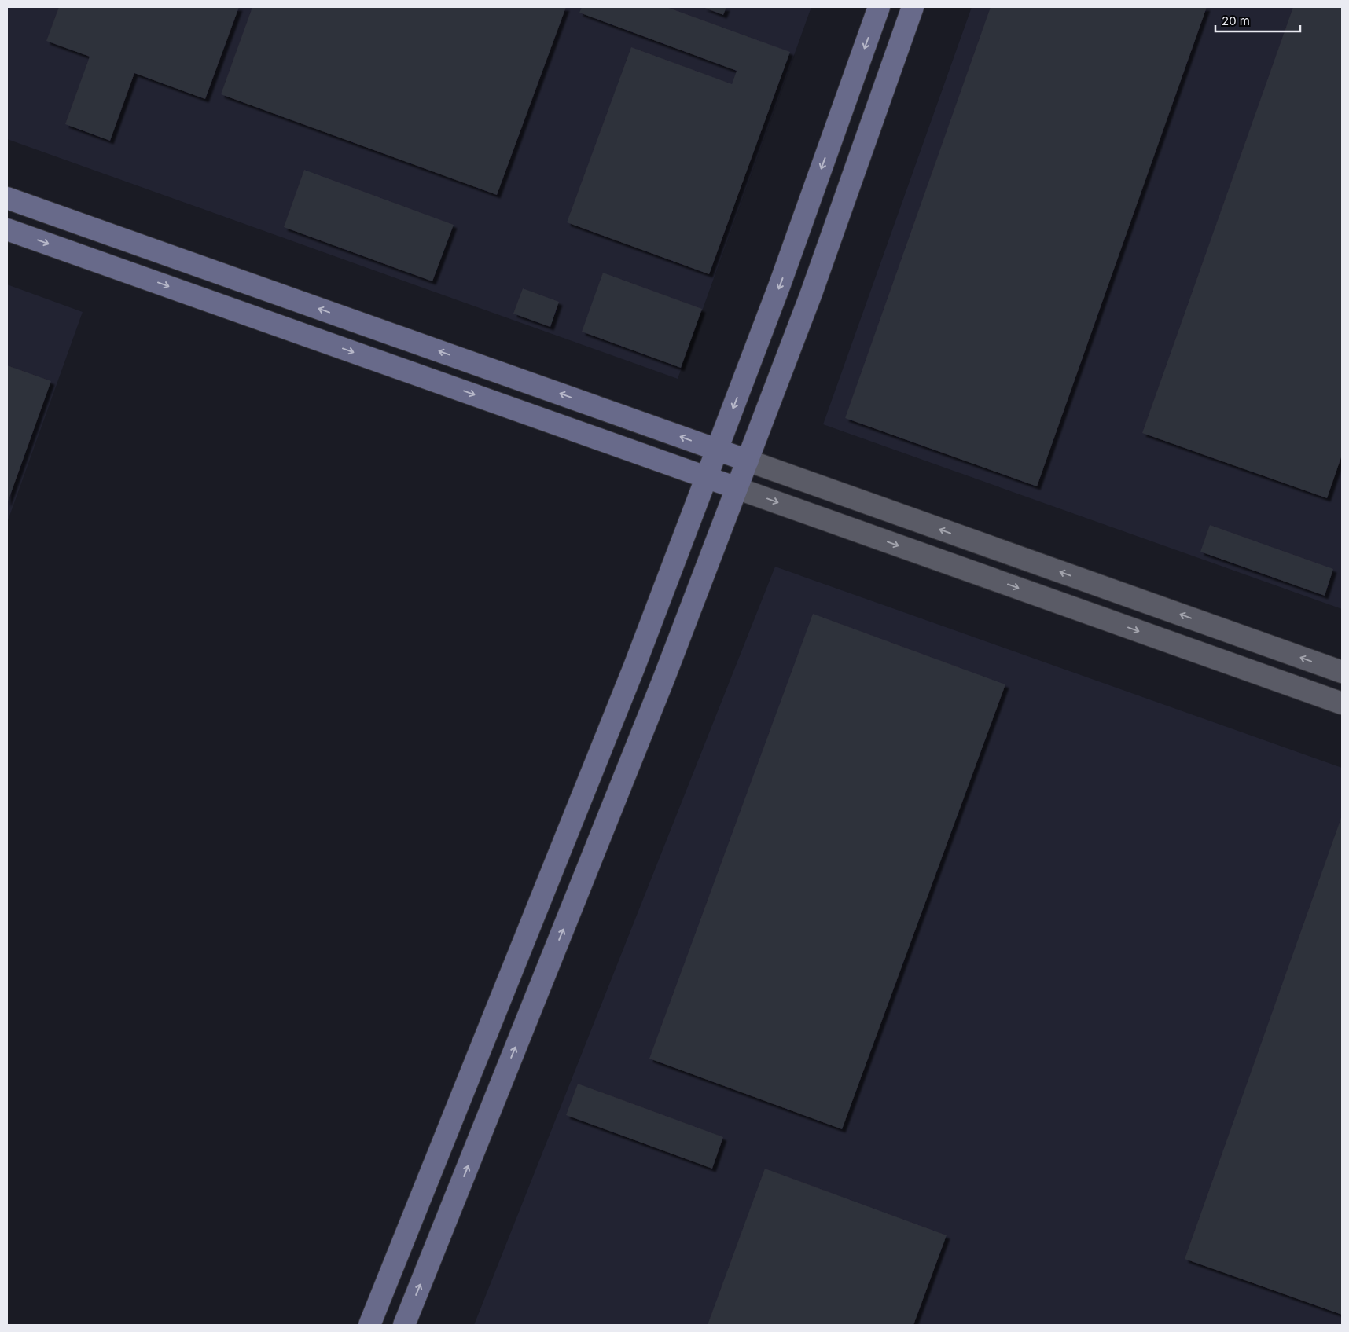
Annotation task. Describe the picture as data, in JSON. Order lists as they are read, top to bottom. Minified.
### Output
{"scale_bar":"20 m"}
